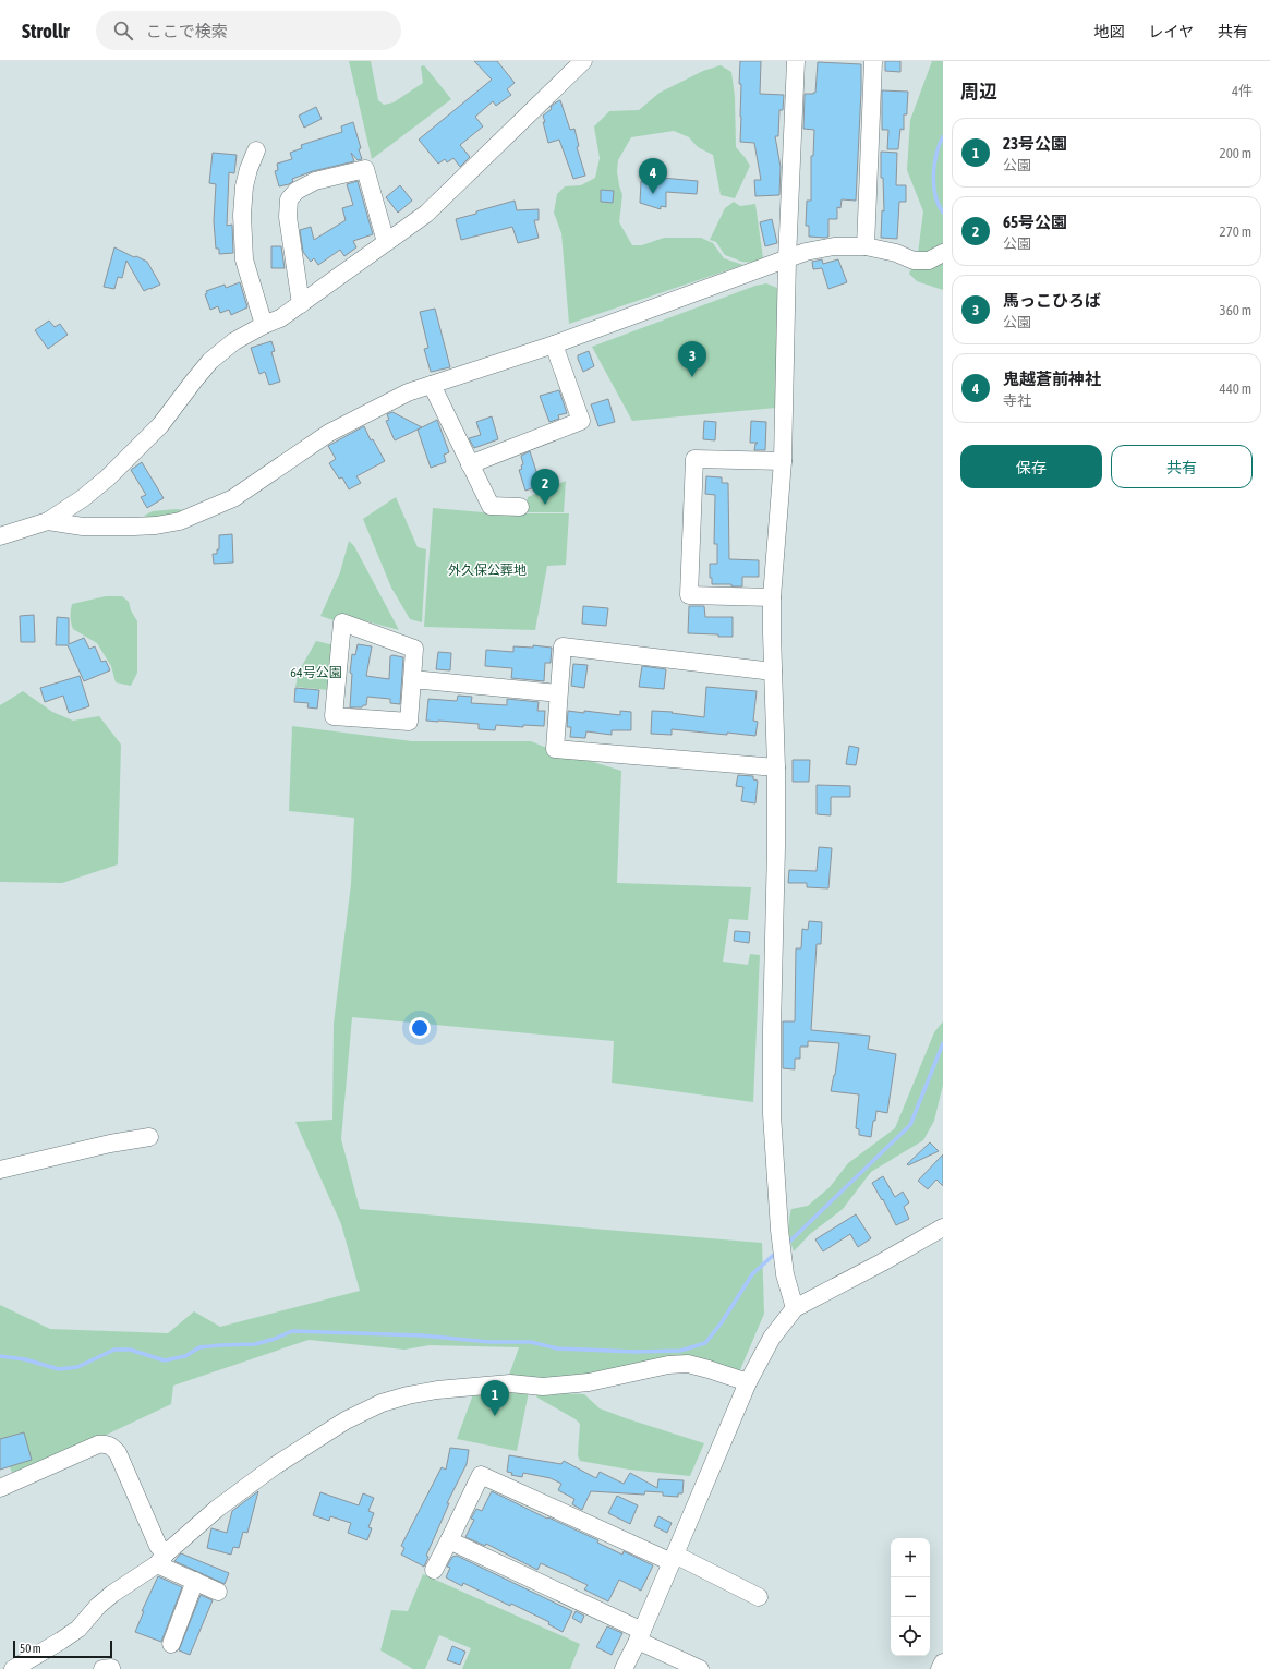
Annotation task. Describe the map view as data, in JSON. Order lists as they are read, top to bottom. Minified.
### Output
{"parks":["外久保公葬地","64号公園"],"scale_bar":"50 m","page":{"header":"Strollr","search":"ここで検索","nav":["地図","レイヤ","共有"],"heading":["周辺","4件"],"list":[{"mark":"1","name":"23号公園","note":"公園","value":"200 m"},{"mark":"2","name":"65号公園","note":"公園","value":"270 m"},{"mark":"3","name":"馬っこひろば","note":"公園","value":"360 m"},{"mark":"4","name":"鬼越蒼前神社","note":"寺社","value":"440 m"}],"pins":["4","3","2","1"],"buttons":["保存","共有"],"map_buttons":["+","−"],"scale":"50 m"}}
